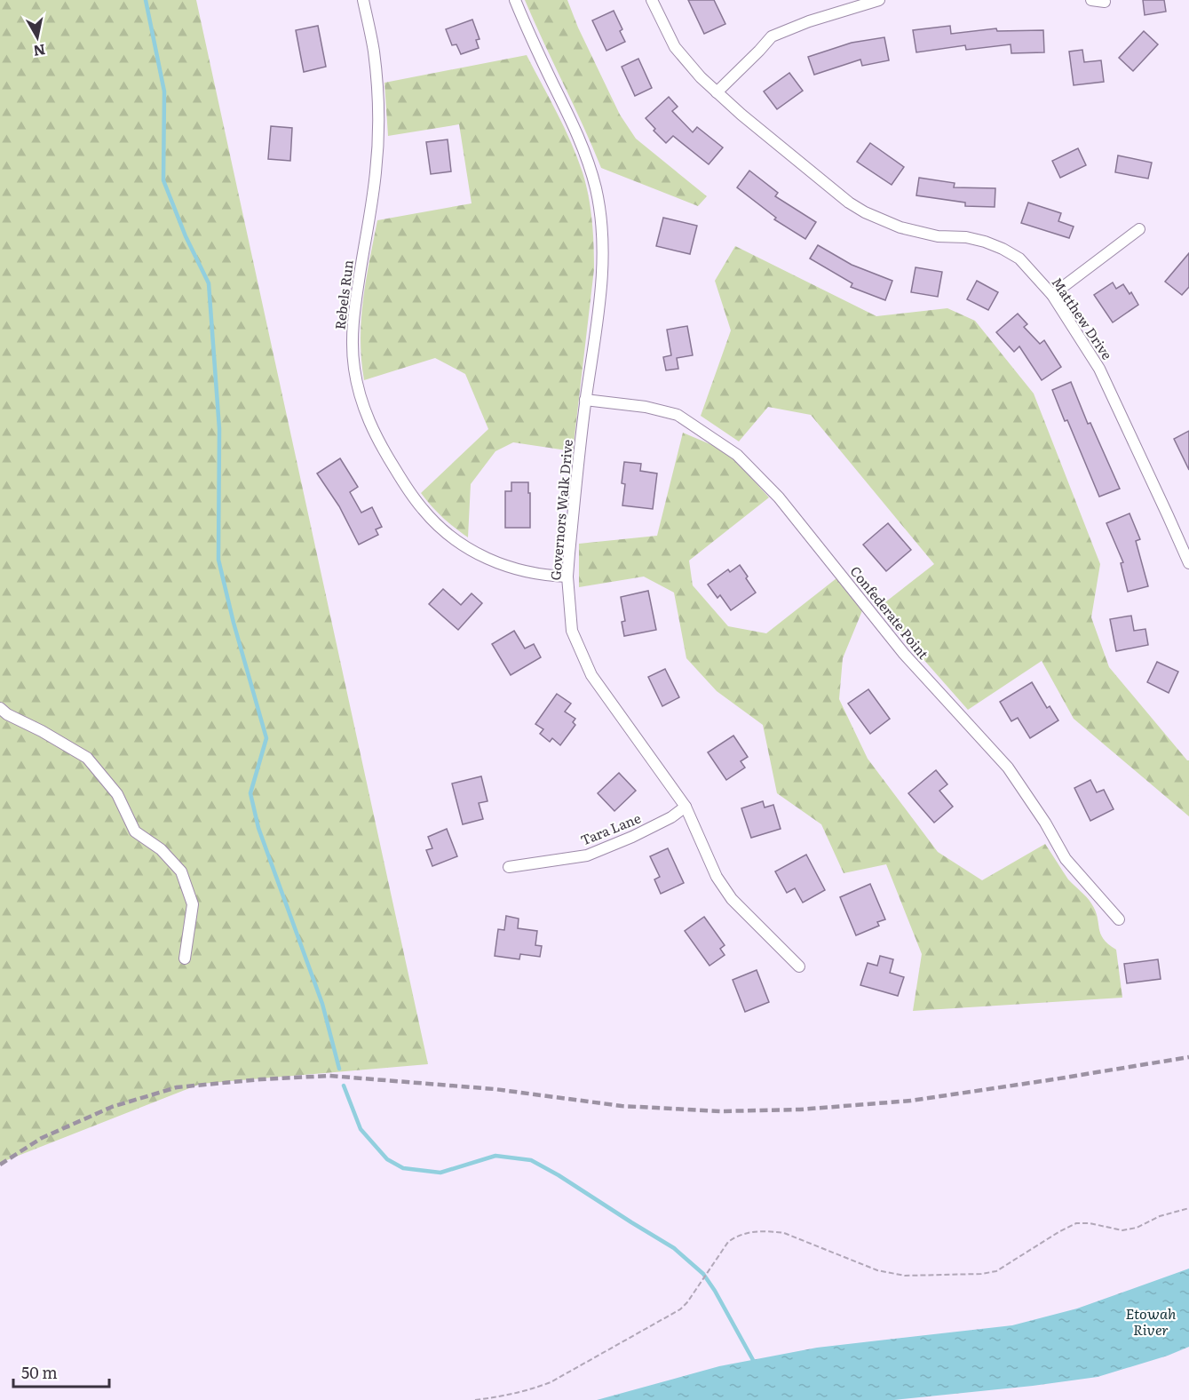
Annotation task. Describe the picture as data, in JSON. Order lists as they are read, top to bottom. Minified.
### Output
{"streets":{"street":["Rebels Run","Matthew Drive","Governors Walk Drive","Confederate Point","Tara Lane"]},"crossings":[["Rebels Run","Governors Walk Drive"],["Governors Walk Drive","Confederate Point"],["Governors Walk Drive","Tara Lane"]],"water":["Etowah River"],"scale_bar":"50 m","north":"bottom"}
